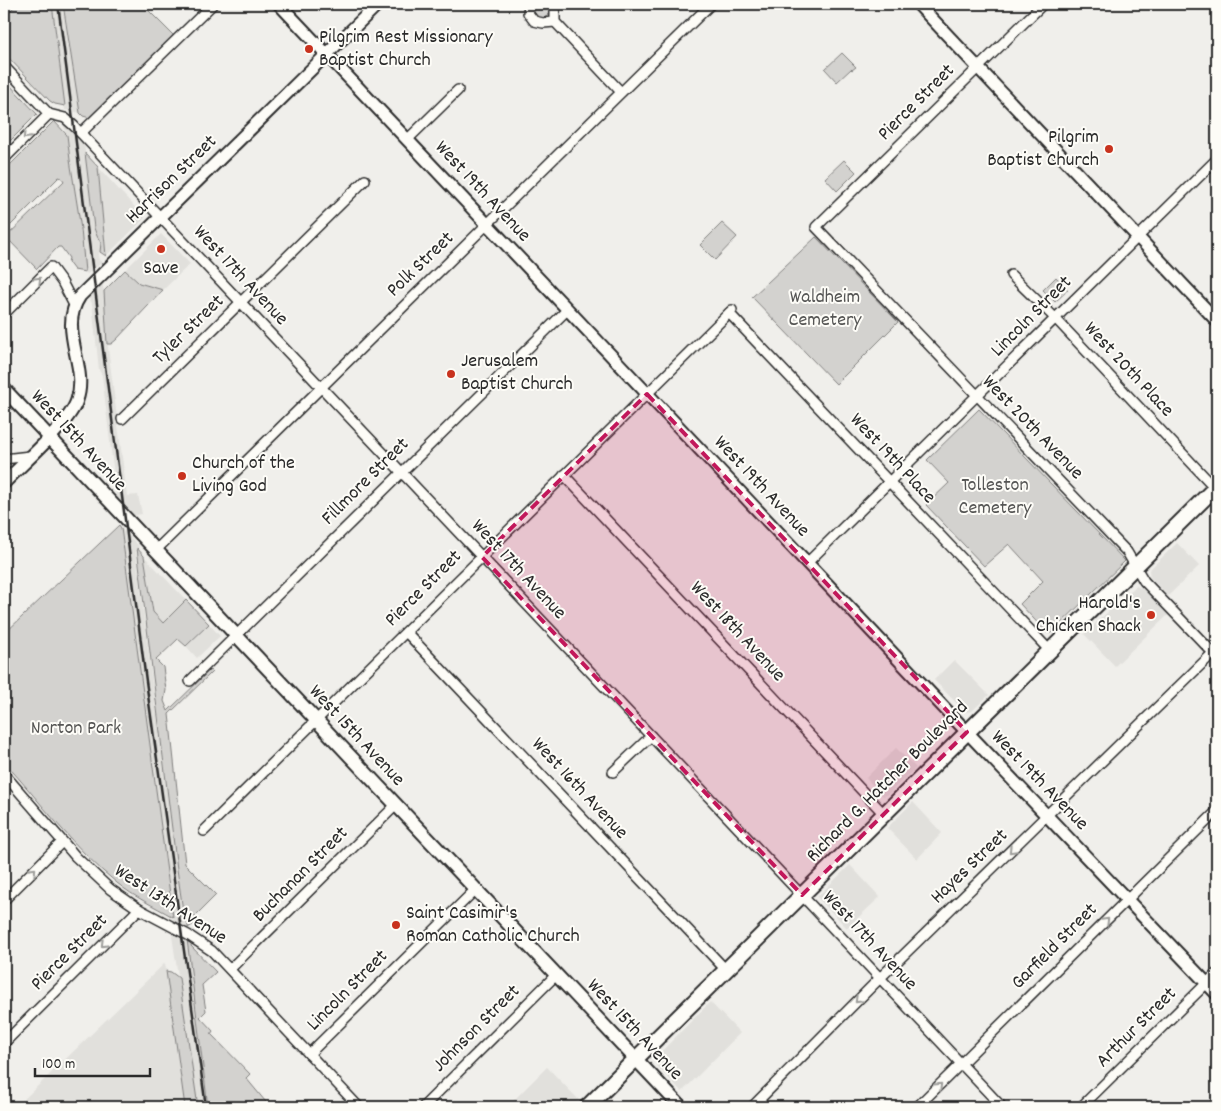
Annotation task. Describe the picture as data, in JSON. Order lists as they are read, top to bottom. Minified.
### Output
{"streets":{"main road":["West 15th Avenue","Richard G. Hatcher Boulevard"],"street":["Pierce Street","Harrison Street","West 19th Avenue","Polk Street","West 17th Avenue","Lincoln Street","Tyler Street","West 20th Place","West 20th Avenue","West 19th Place","Fillmore Street","West 18th Avenue","West 16th Avenue","Hayes Street","Buchanan Street","West 13th Avenue","Garfield Street","Arthur Street","Johnson Street"]},"crossings":[["Pierce Street","West 19th Avenue"],["Pierce Street","West 17th Avenue"],["Pierce Street","West 20th Avenue"],["Pierce Street","West 15th Avenue"],["Pierce Street","West 19th Place"],["Pierce Street","West 18th Avenue"],["Pierce Street","West 16th Avenue"],["Pierce Street","West 13th Avenue"],["Harrison Street","West 19th Avenue"],["Harrison Street","West 17th Avenue"],["West 19th Avenue","Polk Street"],["West 19th Avenue","Lincoln Street"],["West 19th Avenue","Fillmore Street"],["West 19th Avenue","Richard G. Hatcher Boulevard"],["West 19th Avenue","Hayes Street"],["West 19th Avenue","Garfield Street"],["West 19th Avenue","Arthur Street"],["Polk Street","West 17th Avenue"],["Polk Street","West 15th Avenue"],["West 17th Avenue","Tyler Street"],["West 17th Avenue","Fillmore Street"],["West 17th Avenue","Richard G. Hatcher Boulevard"],["West 17th Avenue","Hayes Street"],["West 17th Avenue","Garfield Street"],["Lincoln Street","West 20th Place"],["Lincoln Street","West 20th Avenue"],["Lincoln Street","West 15th Avenue"],["Lincoln Street","West 19th Place"],["Lincoln Street","West 13th Avenue"],["West 20th Place","Richard G. Hatcher Boulevard"],["West 20th Avenue","Richard G. Hatcher Boulevard"],["West 20th Avenue","Hayes Street"],["West 15th Avenue","Fillmore Street"],["West 15th Avenue","Richard G. Hatcher Boulevard"],["West 15th Avenue","Buchanan Street"],["West 15th Avenue","Johnson Street"],["West 19th Place","Richard G. Hatcher Boulevard"],["West 18th Avenue","Richard G. Hatcher Boulevard"],["Richard G. Hatcher Boulevard","West 16th Avenue"],["Buchanan Street","West 13th Avenue"]],"one_way":["Hayes Street","Garfield Street"],"parks":["Waldheim Cemetery","Tolleston Cemetery","Norton Park"],"places":["Pilgrim Rest Missionary Baptist Church","Pilgrim Baptist Church","Save","Jerusalem Baptist Church","Church of the Living God","Harold's Chicken Shack","Saint Casimir's Roman Catholic Church"],"scale_bar":"100 m"}
